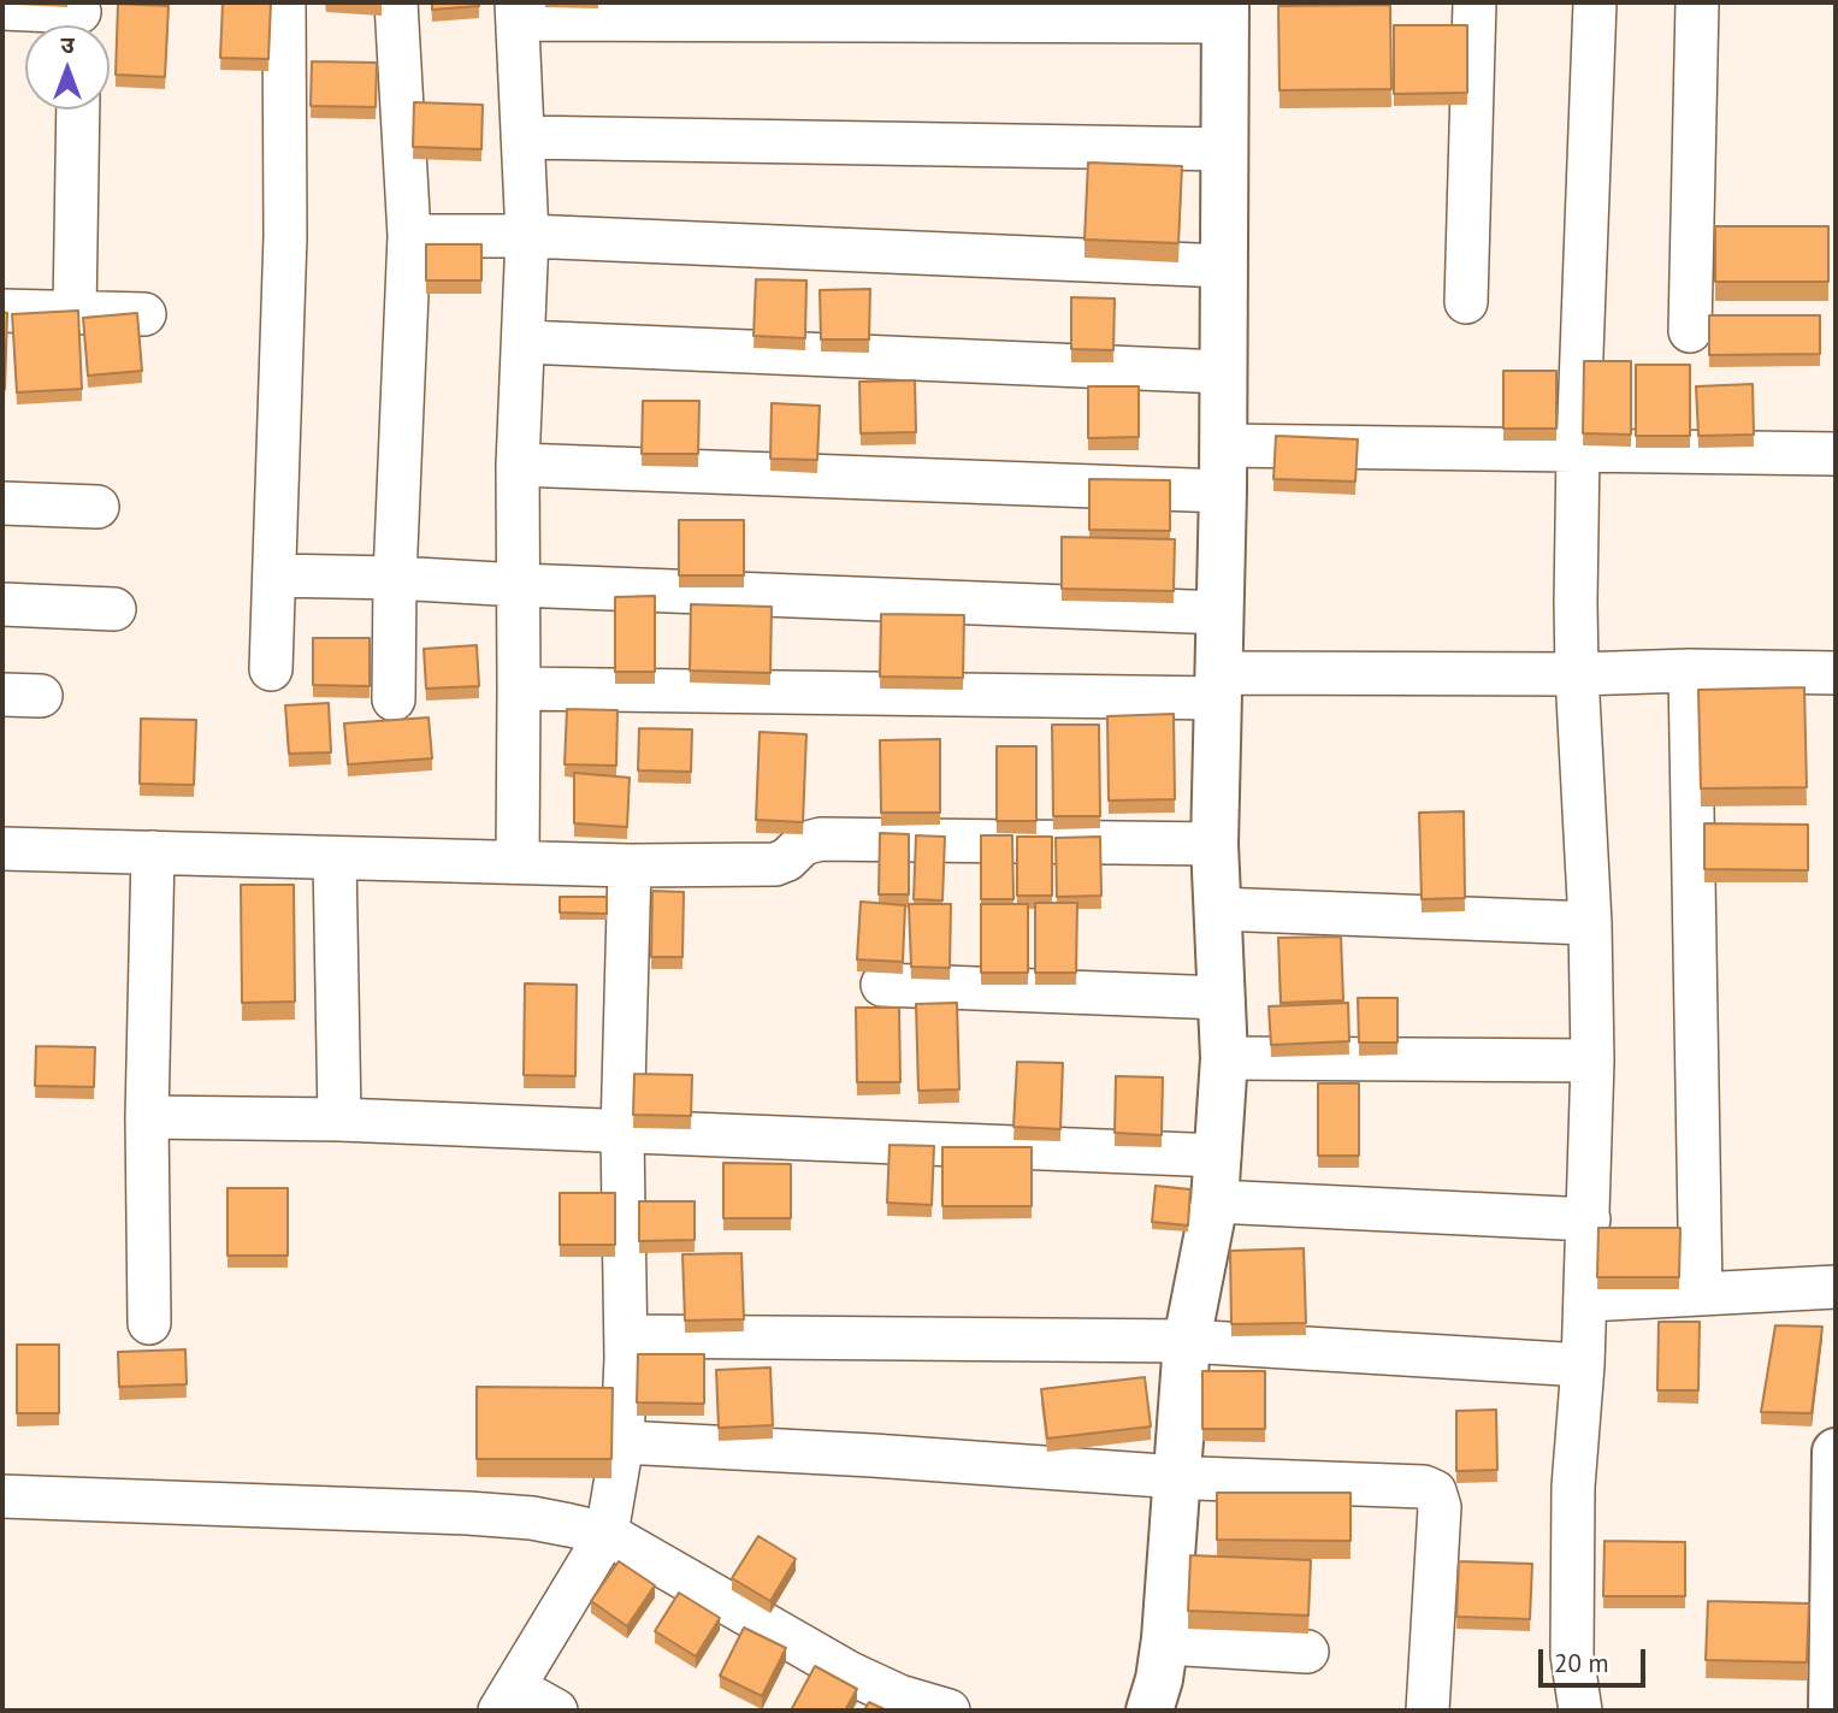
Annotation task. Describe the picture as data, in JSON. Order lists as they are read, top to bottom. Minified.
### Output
{"scale_bar":"20 m","north":"top"}
